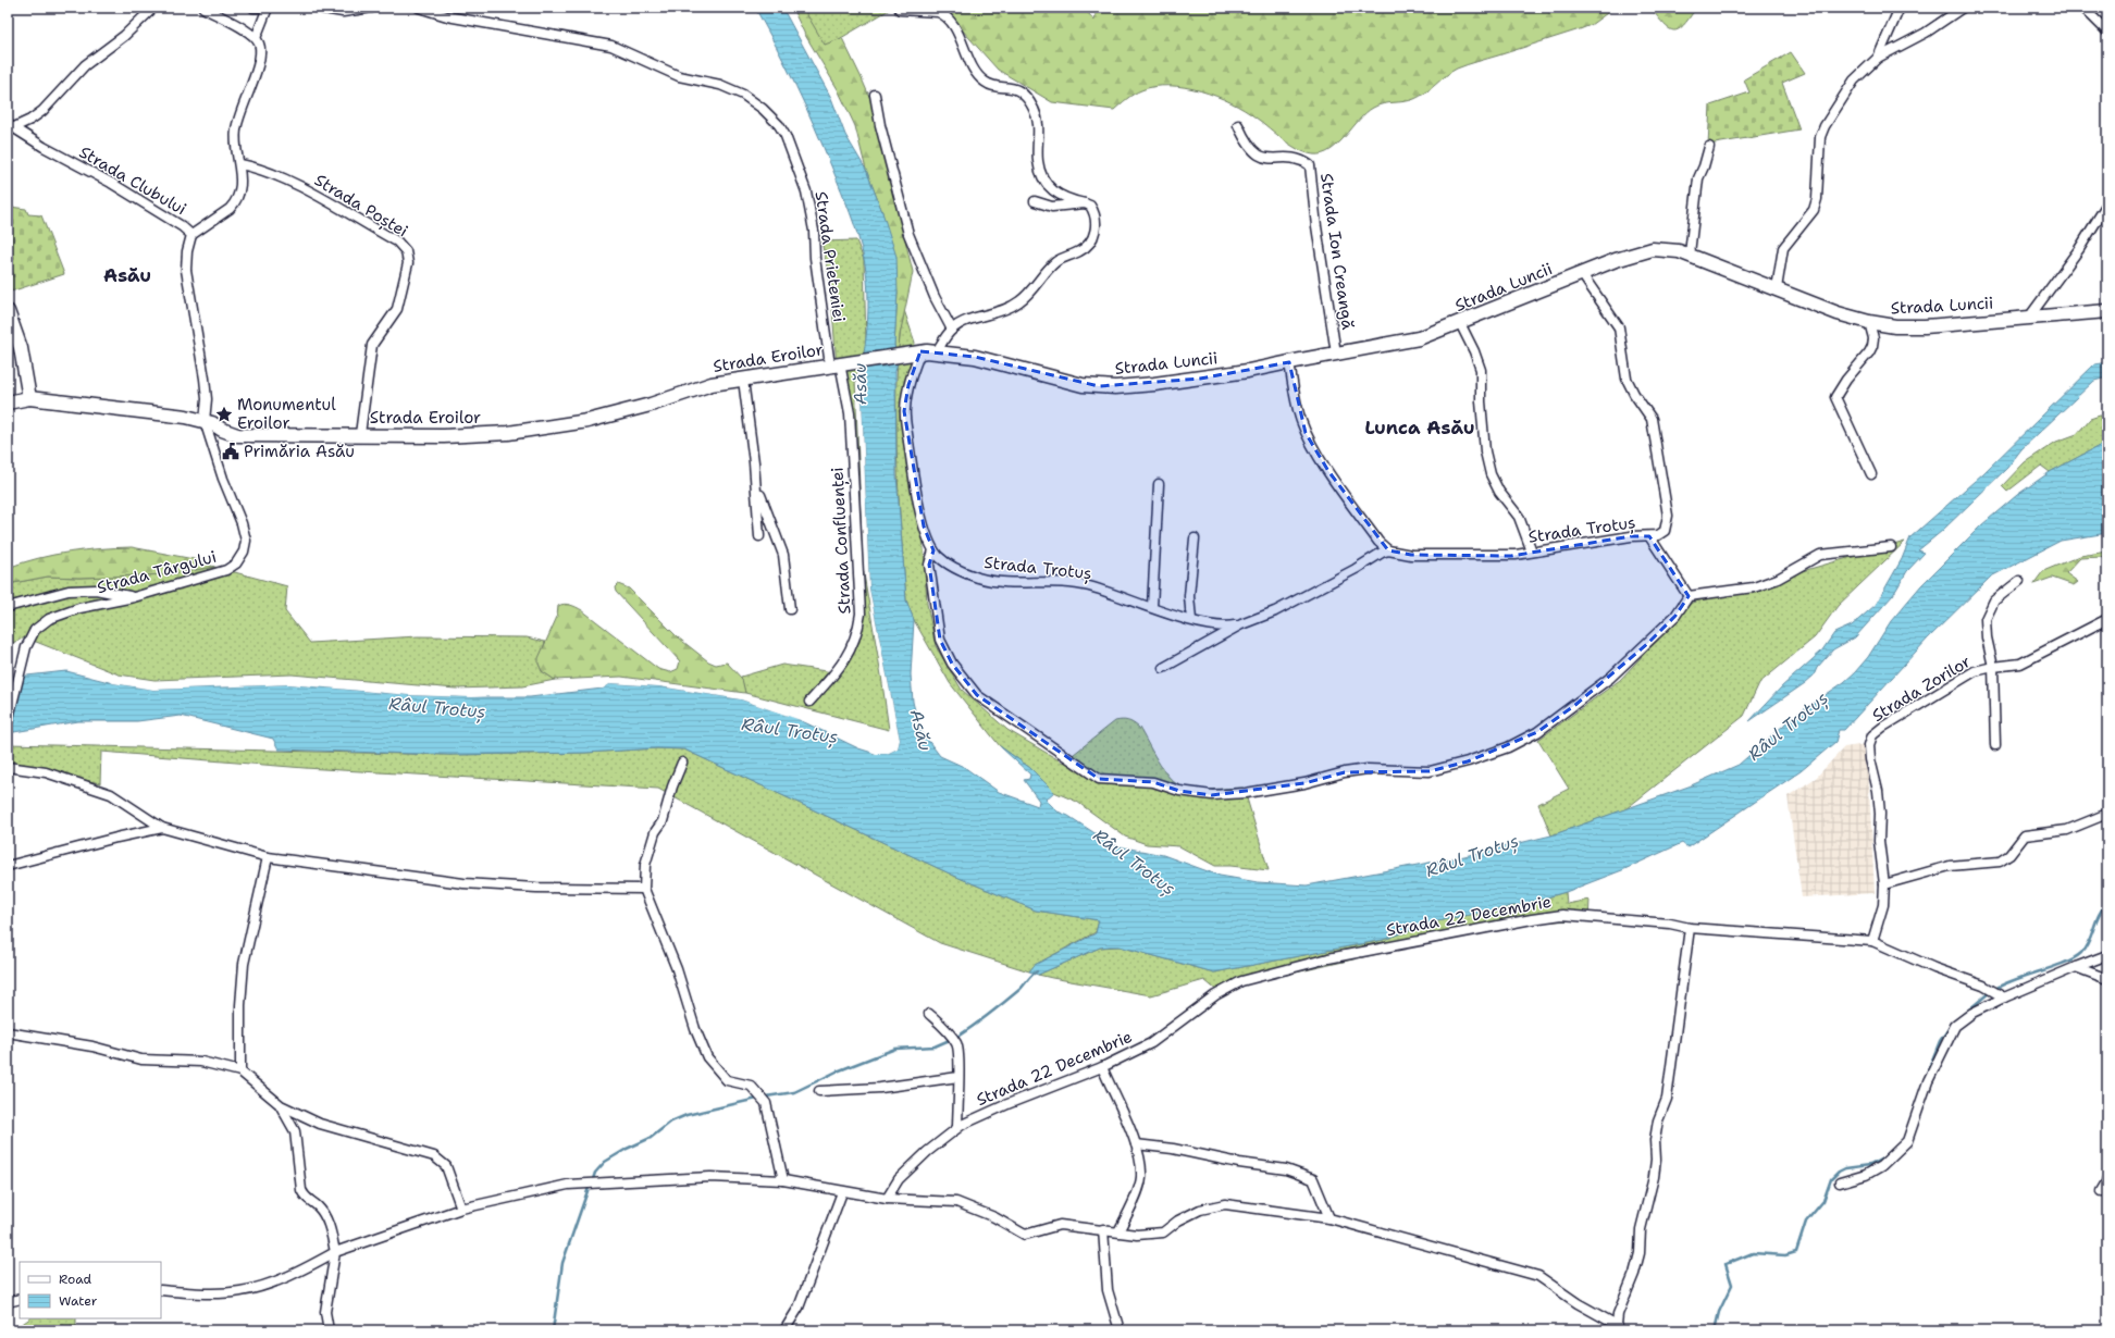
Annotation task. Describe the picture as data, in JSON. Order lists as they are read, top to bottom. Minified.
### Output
{"streets":{"main road":["Strada Luncii","Strada Eroilor"],"street":["Strada Clubului","Strada Poștei","Strada Ion Creangă","Strada Prieteniei","Strada Trotuș","Strada Confluenței","Strada Târgului","Strada Zorilor","Strada 22 Decembrie"]},"crossings":[["Strada Clubului","Strada Eroilor"],["Strada Clubului","Strada Târgului"],["Strada Poștei","Strada Eroilor"],["Strada Ion Creangă","Strada Luncii"],["Strada Prieteniei","Strada Eroilor"],["Strada Prieteniei","Strada Confluenței"],["Strada Luncii","Strada Eroilor"],["Strada Luncii","Strada Trotuș"],["Strada Eroilor","Strada Confluenței"],["Strada Eroilor","Strada Târgului"],["Strada Zorilor","Strada 22 Decembrie"]],"districts":["Asău","Lunca Asău"],"water":["Asău","Râul Trotuș"],"places":{"place":["Monumentul Eroilor"],"public building":["Primăria Asău"]},"legend":["Road","Water"]}
